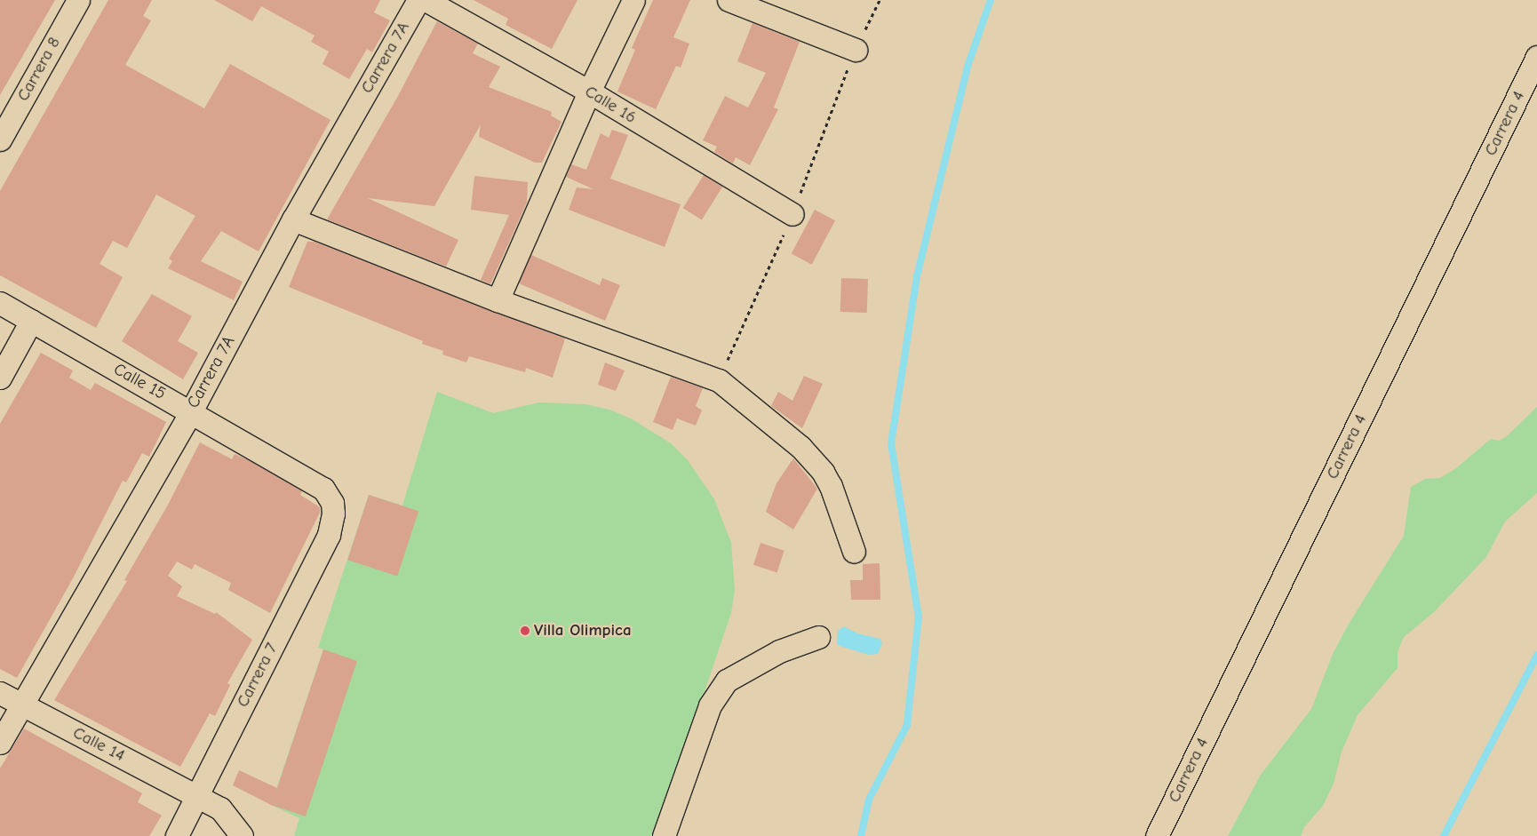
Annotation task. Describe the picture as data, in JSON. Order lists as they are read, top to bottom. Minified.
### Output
{"streets":{"street":["Carrera 7A","Carrera 8","Calle 16","Carrera 4","Calle 15","Carrera 7","Calle 14"]},"crossings":[["Carrera 7A","Calle 15"],["Carrera 7A","Calle 14"],["Calle 15","Carrera 7"],["Carrera 7","Calle 14"]],"places":["Villa Olimpica"]}
